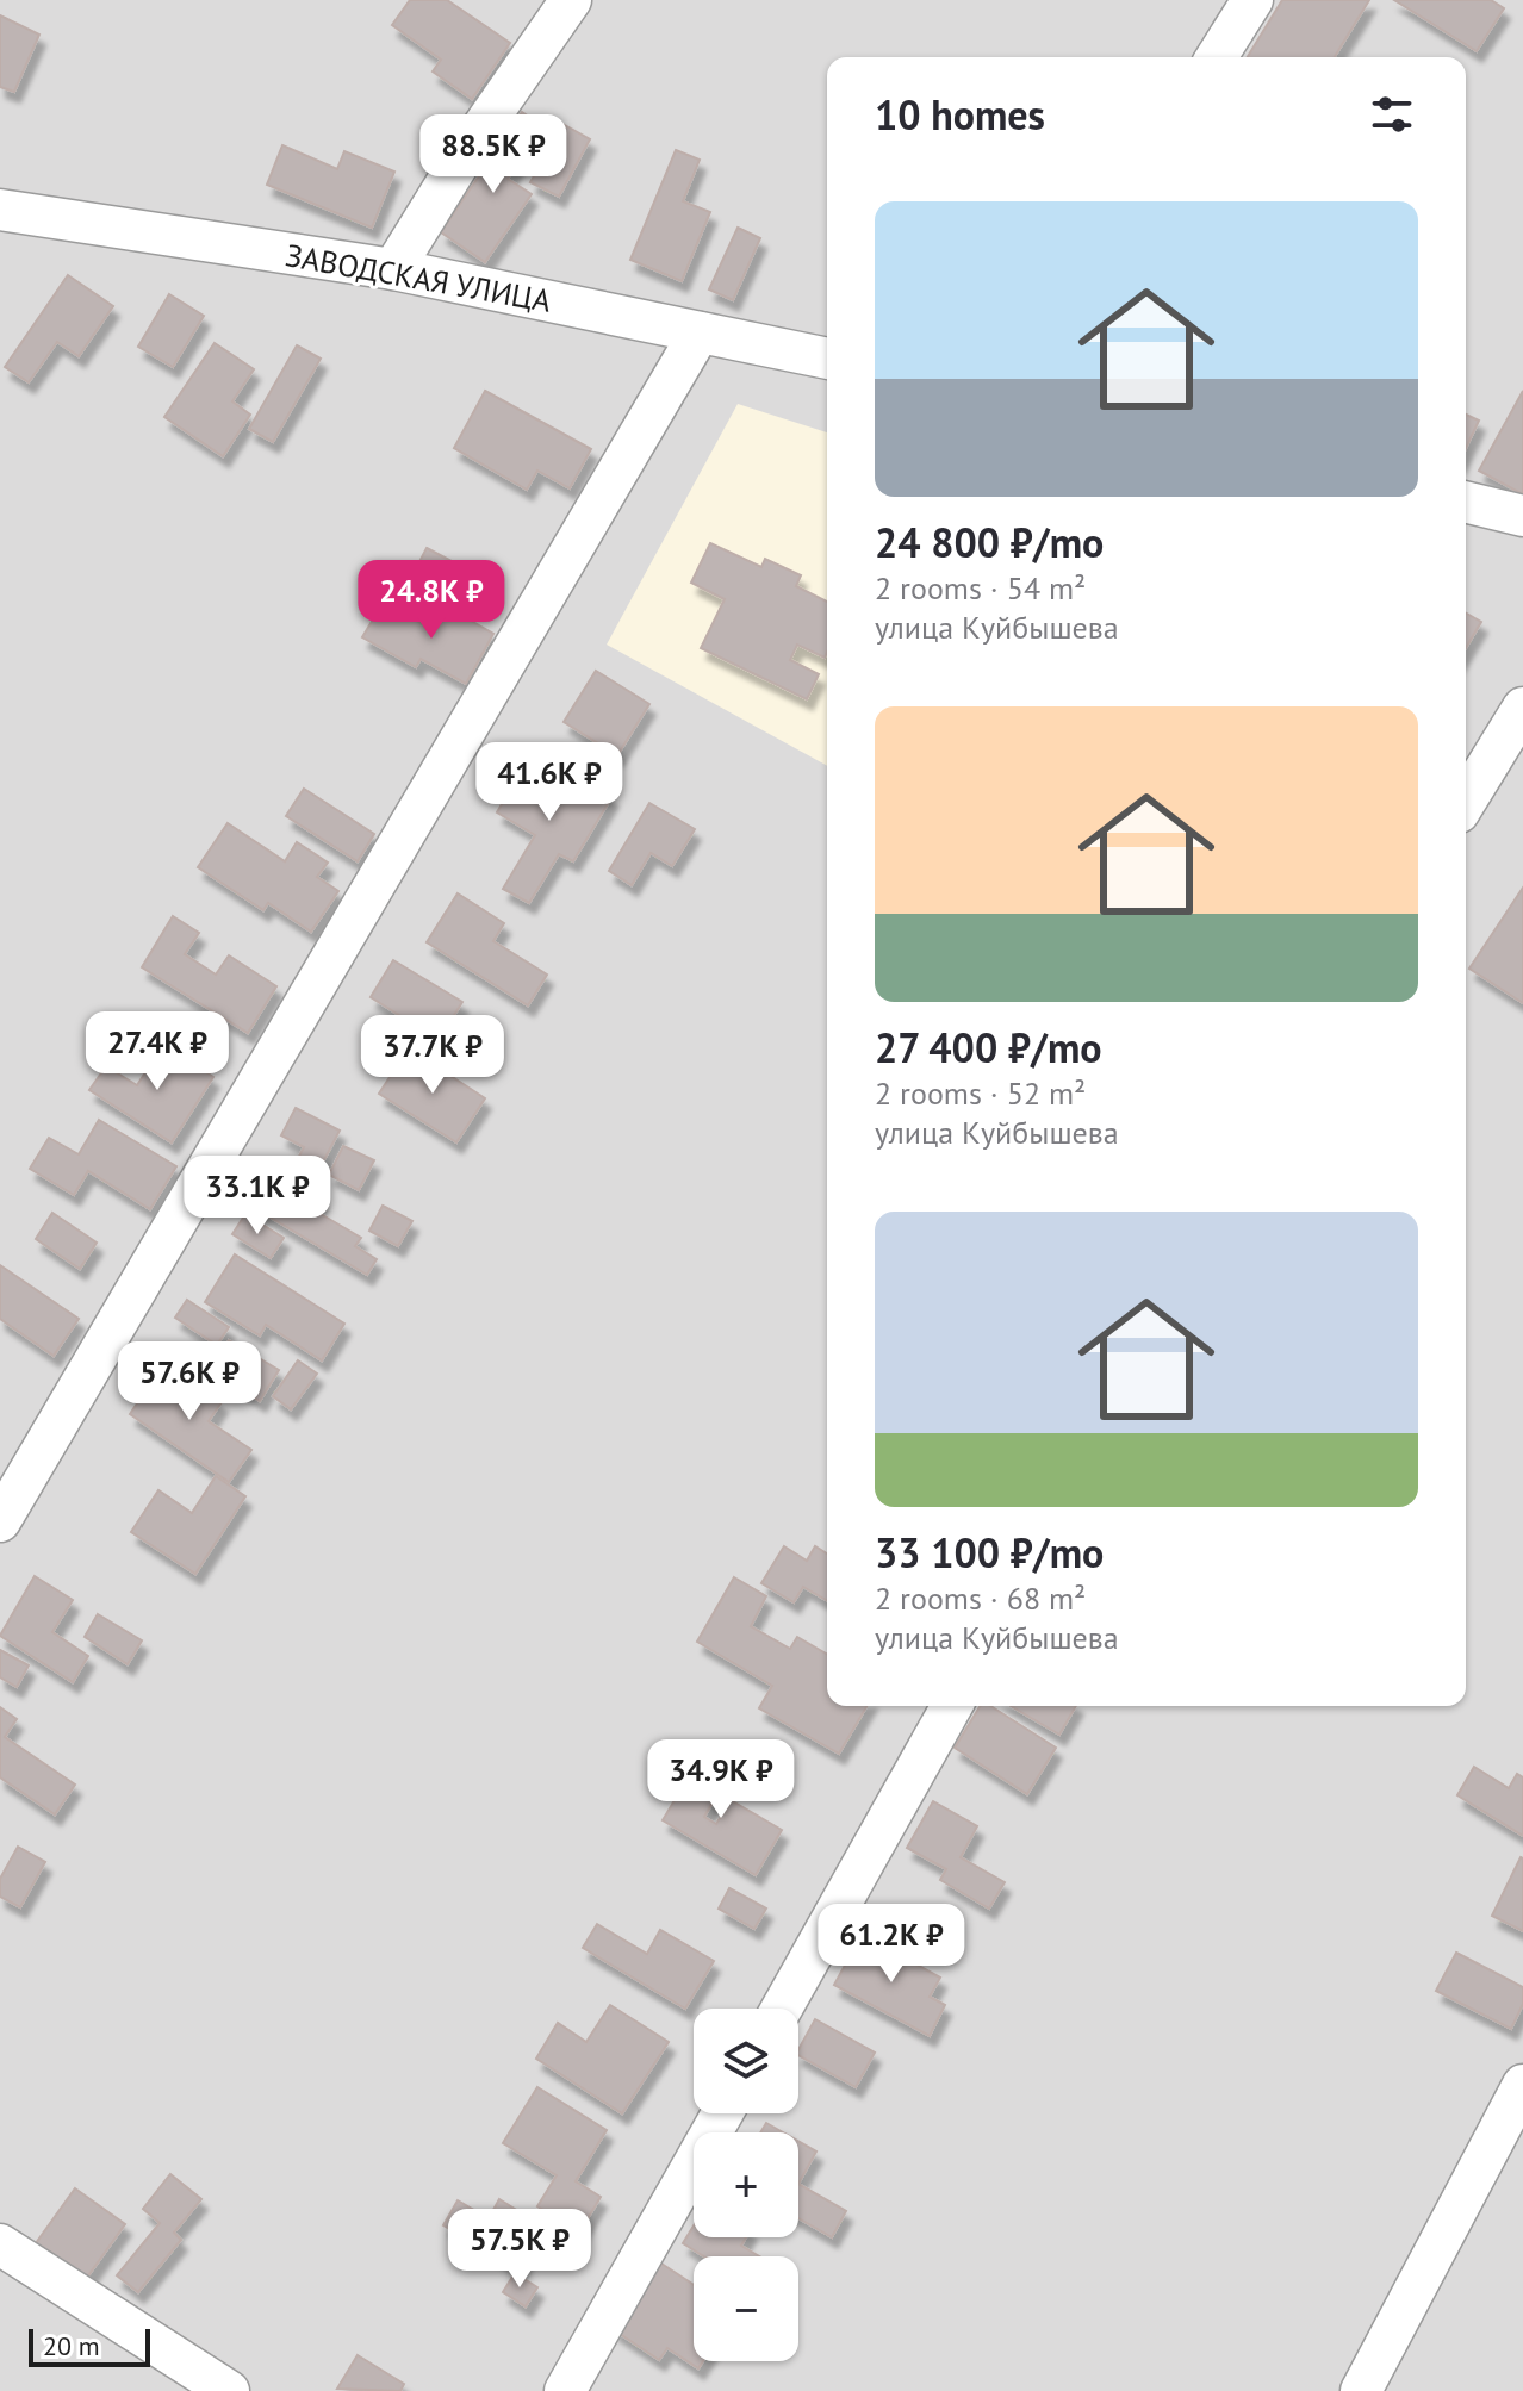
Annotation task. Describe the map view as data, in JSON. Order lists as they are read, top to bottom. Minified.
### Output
{"streets":{"street":["ЗАВОДСКАЯ УЛИЦА"]},"scale_bar":"20 m","page":{"heading":"10 homes","price":["88.5K ₽","24.8K ₽","41.6K ₽","27.4K ₽","37.7K ₽","33.1K ₽","57.6K ₽","34.9K ₽","61.2K ₽","57.5K ₽"],"list":[{"name":"24 800 ₽/mo","note":"2 rooms · 54 m² · улица Куйбышева"},{"name":"27 400 ₽/mo","note":"2 rooms · 52 m² · улица Куйбышева"},{"name":"33 100 ₽/mo","note":"2 rooms · 68 m² · улица Куйбышева"}],"map_buttons":["+","−"],"scale":"20 m"}}
